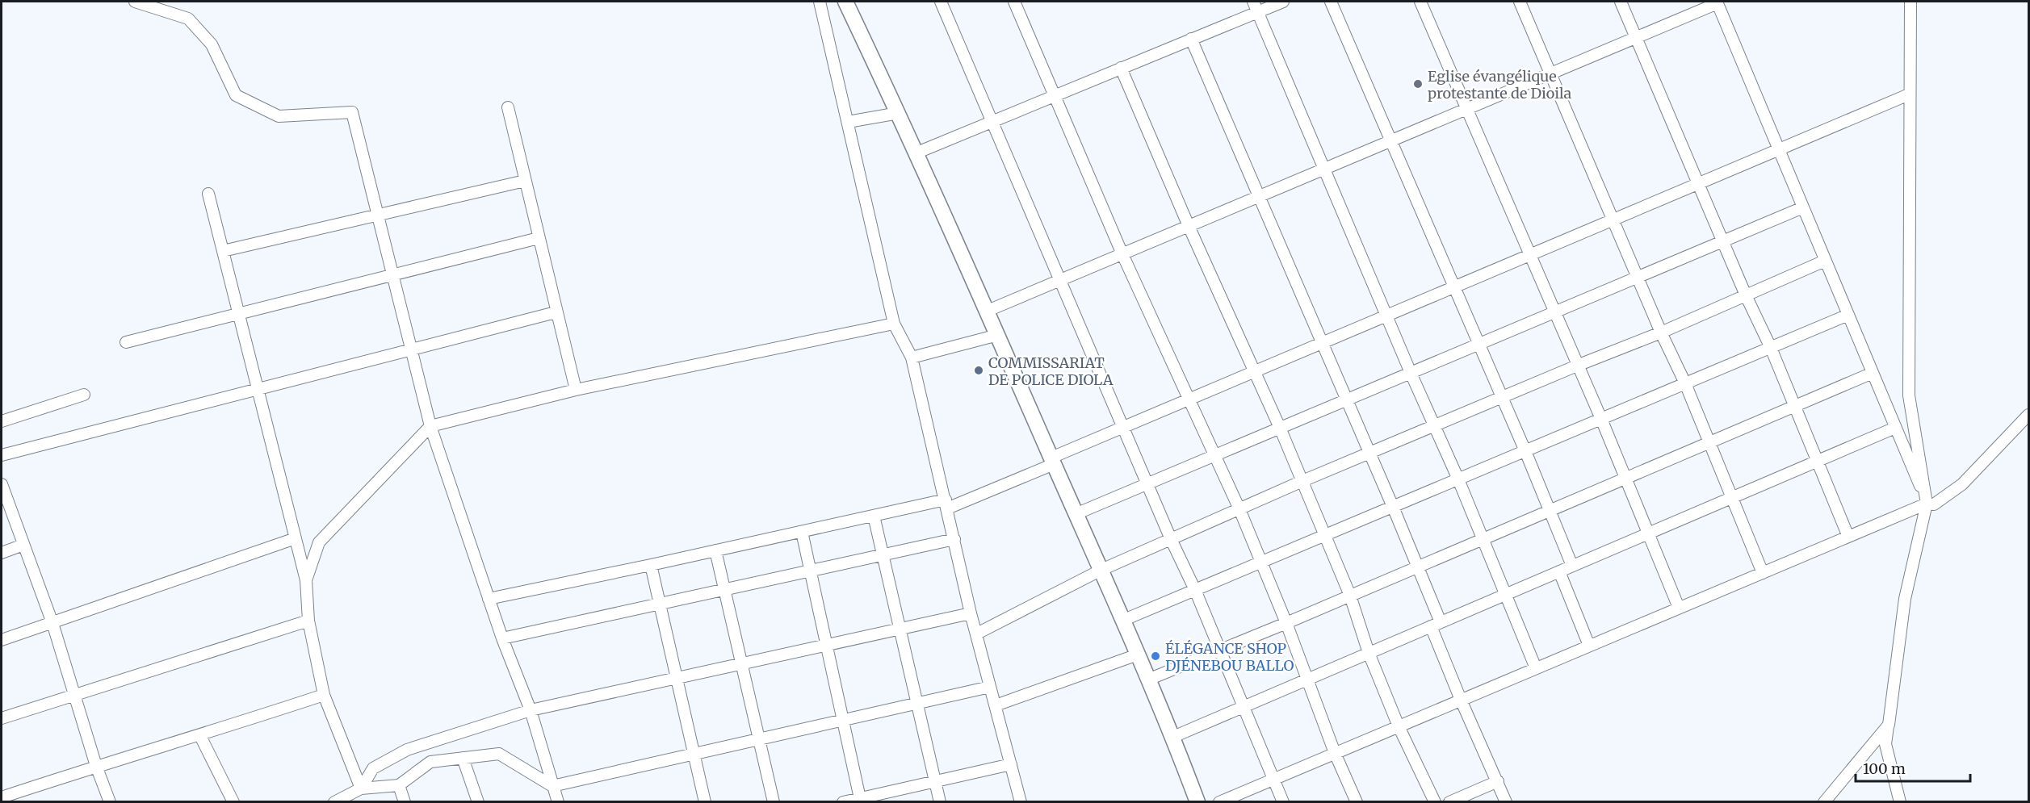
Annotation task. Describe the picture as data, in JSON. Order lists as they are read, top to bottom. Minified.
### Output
{"places":["Eglise évangélique protestante de Dioila","COMMISSARIAT DE POLICE DIOLA","ÉLÉGANCE SHOP DJÉNEBOU BALLO"],"scale_bar":"100 m"}
